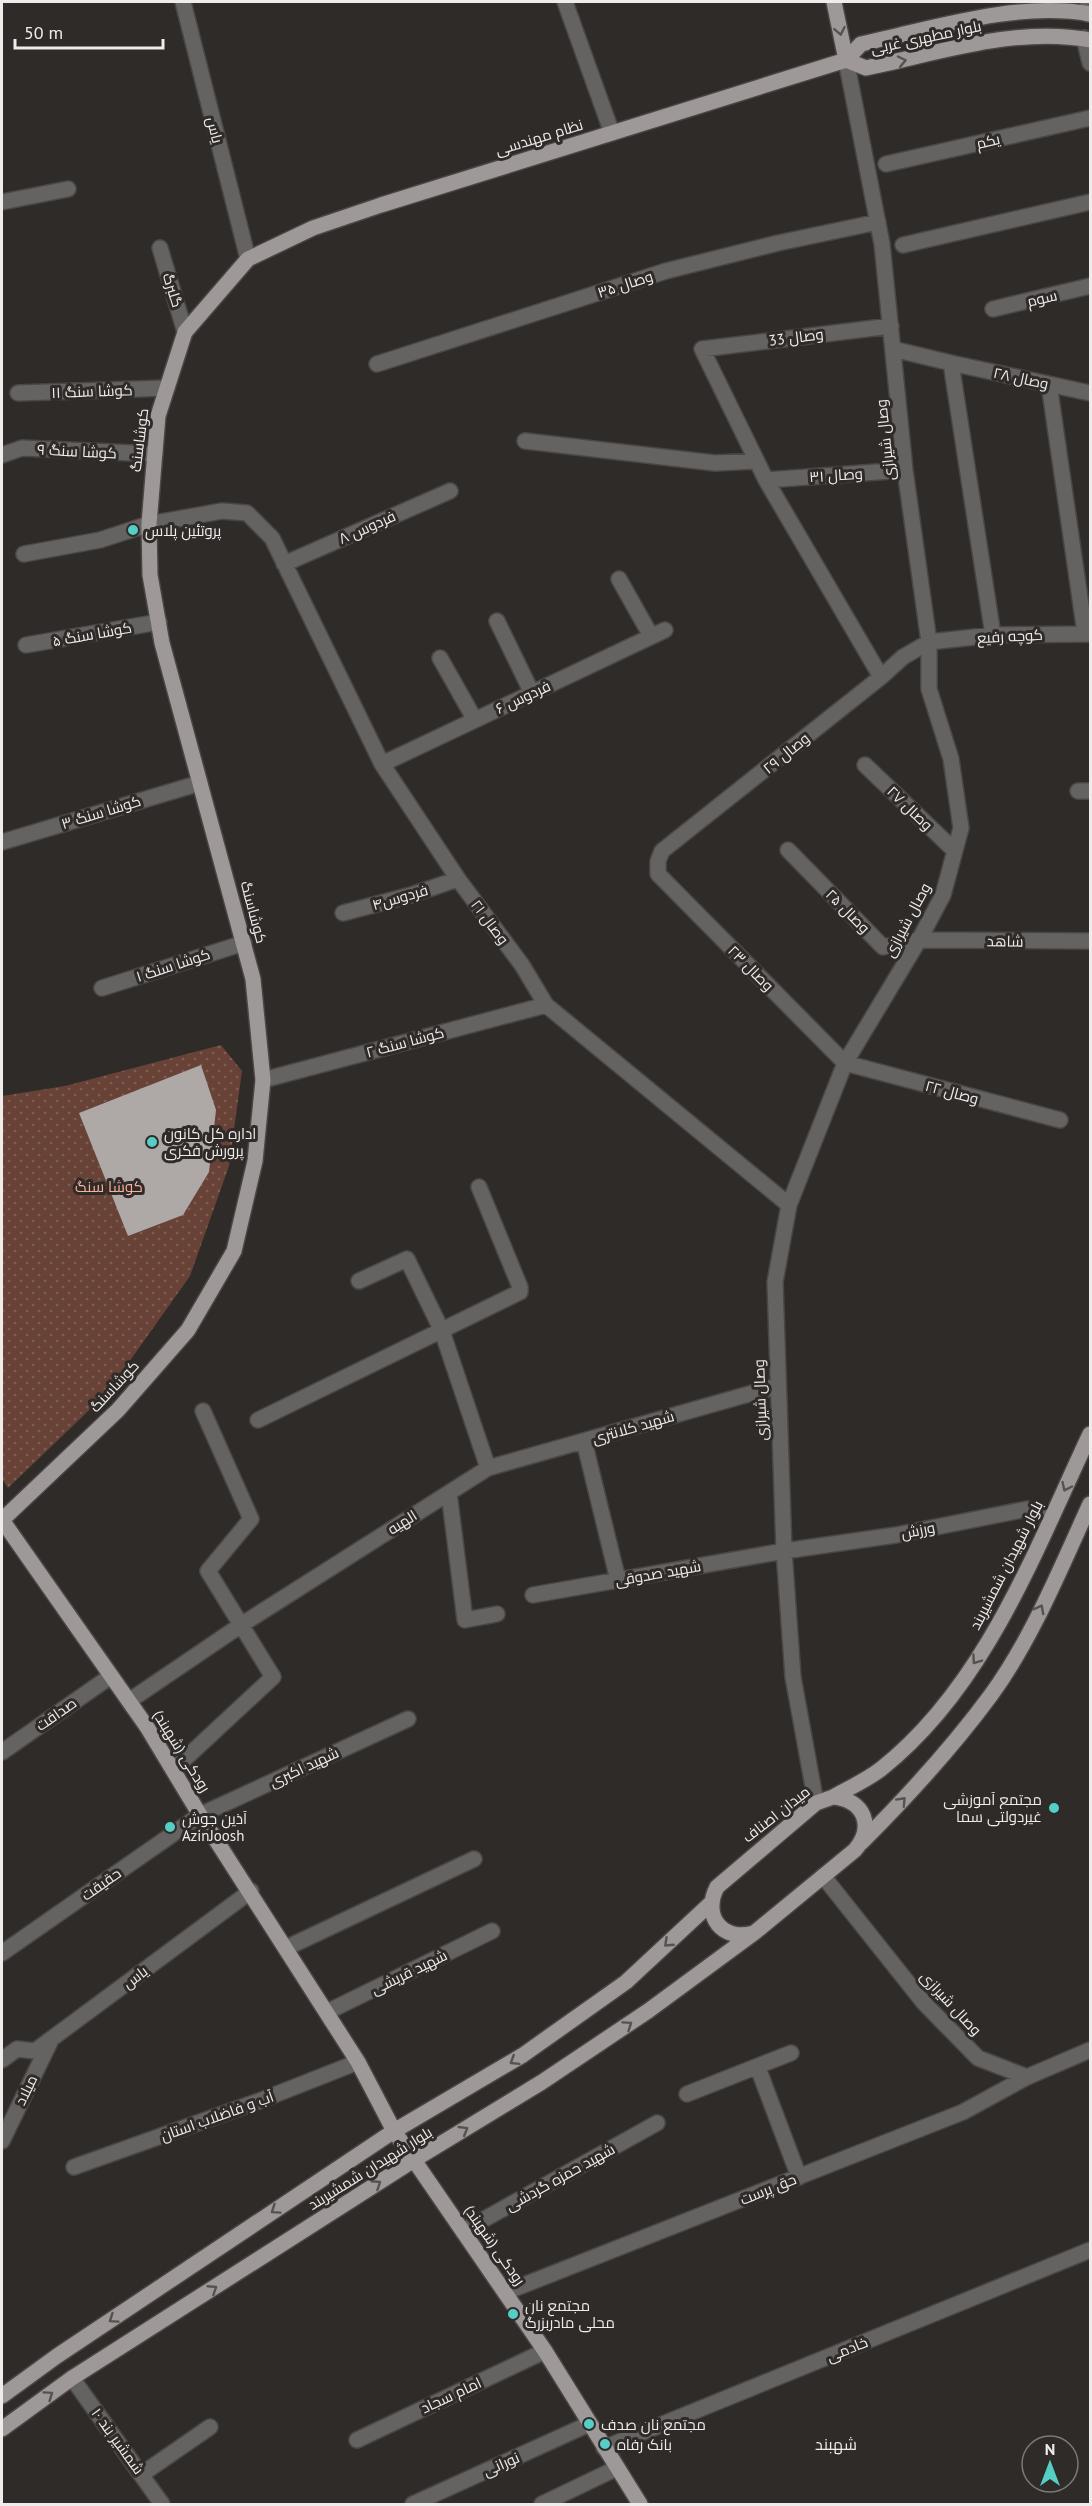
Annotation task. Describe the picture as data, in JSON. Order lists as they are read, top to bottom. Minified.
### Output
{"streets":{"main road":["بلوار مطهری غربی","نظام مهندسی","کوشاسنگ","وصال شیرازی","بلوار شهیدان شمشیربند","رودکی (شهبند)","میدان اصناف"],"street":["یاس","یکم","وصال ۳۵","گلبرگ","سوم","وصال 33","وصال ۲۸","۱۱ کوشا سنگ","کوشا سنگ ۹","وصال ۳۱","فردوس ۸","کوشا سنگ ۵","کوچه رفیع","فردوس ۶","وصال ۲۹","وصال ۲۷","کوشا سنگ ۳","فردوس۴","وصال ۲۵","وصال ۲۱","شاهد","کوشا سنگ ۱","وصال ۲۳","کوشا سنگ ۲","وصال ۲۲","شهید کلانتری","الهیه","ورزش","شهید صدوقی","صداقت","شهید اکبری","حقیقت","شهید قریشی","میلاد","آب و فاضلاب استان","شهید حمزه گردشی","حق پرست","خادمی","امام سجاد","شمشیر بند ۱۰","نورانی"]},"crossings":[["بلوار مطهری غربی","نظام مهندسی"],["بلوار مطهری غربی","وصال شیرازی"],["یاس","نظام مهندسی"],["یاس","کوشاسنگ"],["یاس","رودکی (شهبند)"],["یاس","میلاد"],["نظام مهندسی","کوشاسنگ"],["نظام مهندسی","وصال شیرازی"],["وصال ۳۵","وصال شیرازی"],["گلبرگ","کوشاسنگ"],["وصال 33","وصال شیرازی"],["وصال ۲۸","وصال شیرازی"],["۱۱ کوشا سنگ","کوشاسنگ"],["کوشاسنگ","کوشا سنگ ۹"],["کوشاسنگ","کوشا سنگ ۵"],["کوشاسنگ","کوشا سنگ ۳"],["کوشاسنگ","وصال ۲۱"],["کوشاسنگ","کوشا سنگ ۱"],["کوشاسنگ","کوشا سنگ ۲"],["کوشاسنگ","رودکی (شهبند)"],["وصال شیرازی","وصال ۳۱"],["وصال شیرازی","کوچه رفیع"],["وصال شیرازی","وصال ۲۹"],["وصال شیرازی","وصال ۲۷"],["وصال شیرازی","وصال ۲۵"],["وصال شیرازی","وصال ۲۱"],["وصال شیرازی","شاهد"],["وصال شیرازی","وصال ۲۳"],["وصال شیرازی","وصال ۲۲"],["وصال شیرازی","شهید کلانتری"],["وصال شیرازی","ورزش"],["وصال شیرازی","شهید صدوقی"],["وصال شیرازی","میدان اصناف"],["وصال شیرازی","حق پرست"],["فردوس ۸","وصال ۲۱"],["کوچه رفیع","وصال ۲۹"],["فردوس ۶","وصال ۲۱"],["وصال ۲۹","وصال ۲۳"],["فردوس۴","وصال ۲۱"],["وصال ۲۵","شاهد"],["وصال ۲۱","کوشا سنگ ۲"],["وصال ۲۳","وصال ۲۲"],["شهید کلانتری","الهیه"],["الهیه","رودکی (شهبند)"],["ورزش","بلوار شهیدان شمشیربند"],["ورزش","شهید صدوقی"],["بلوار شهیدان شمشیربند","رودکی (شهبند)"],["بلوار شهیدان شمشیربند","میدان اصناف"],["بلوار شهیدان شمشیربند","شمشیر بند ۱۰"],["صداقت","رودکی (شهبند)"],["رودکی (شهبند)","شهید اکبری"],["رودکی (شهبند)","حقیقت"],["رودکی (شهبند)","شهید قریشی"],["رودکی (شهبند)","آب و فاضلاب استان"],["رودکی (شهبند)","شهید حمزه گردشی"],["رودکی (شهبند)","حق پرست"],["رودکی (شهبند)","خادمی"],["رودکی (شهبند)","امام سجاد"],["رودکی (شهبند)","نورانی"],["شهید اکبری","حقیقت"]],"districts":["شهبند"],"parks":["کوشا سنگ"],"places":["پروتئین پلاس","اداره کل کانون پرورش فکری","مجتمع آموزشی غیردولتی سما","آذین جوش AzinJoosh","مجتمع نان محلی مادربزرگ","مجتمع نان صدف","بانک رفاه"],"scale_bar":"50 m","north":"top"}
